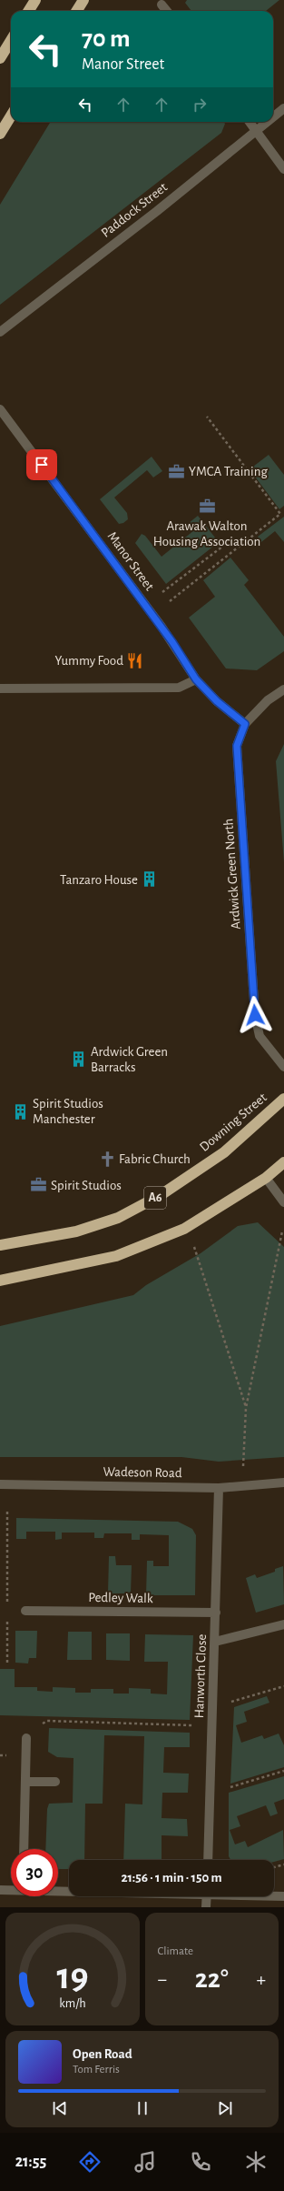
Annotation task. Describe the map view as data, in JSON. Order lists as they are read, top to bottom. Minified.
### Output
{"streets":{"highway":["Downing Street","A6"],"street":["Paddock Street","Manor Street","Ardwick Green North","Wadeson Road","Pedley Walk","Hanworth Close"]},"crossings":[["Manor Street","Ardwick Green North"],["Wadeson Road","Hanworth Close"],["Pedley Walk","Hanworth Close"]],"places":{"office":["YMCA Training","Arawak Walton Housing Association","Spirit Studios"],"restaurant":["Yummy Food"],"building":["Tanzaro House","Ardwick Green Barracks","Spirit Studios Manchester"],"church":["Fabric Church"]},"page":{"turn":["70 m","Manor Street"],"limit":"30","trip":"21:56 · 1 min · 150 m","tile":"Climate","heat":["−","22°","+"],"song":["Open Road","Tom Ferris"],"tabs":"21:55","gauge":["19","km/h"]}}
